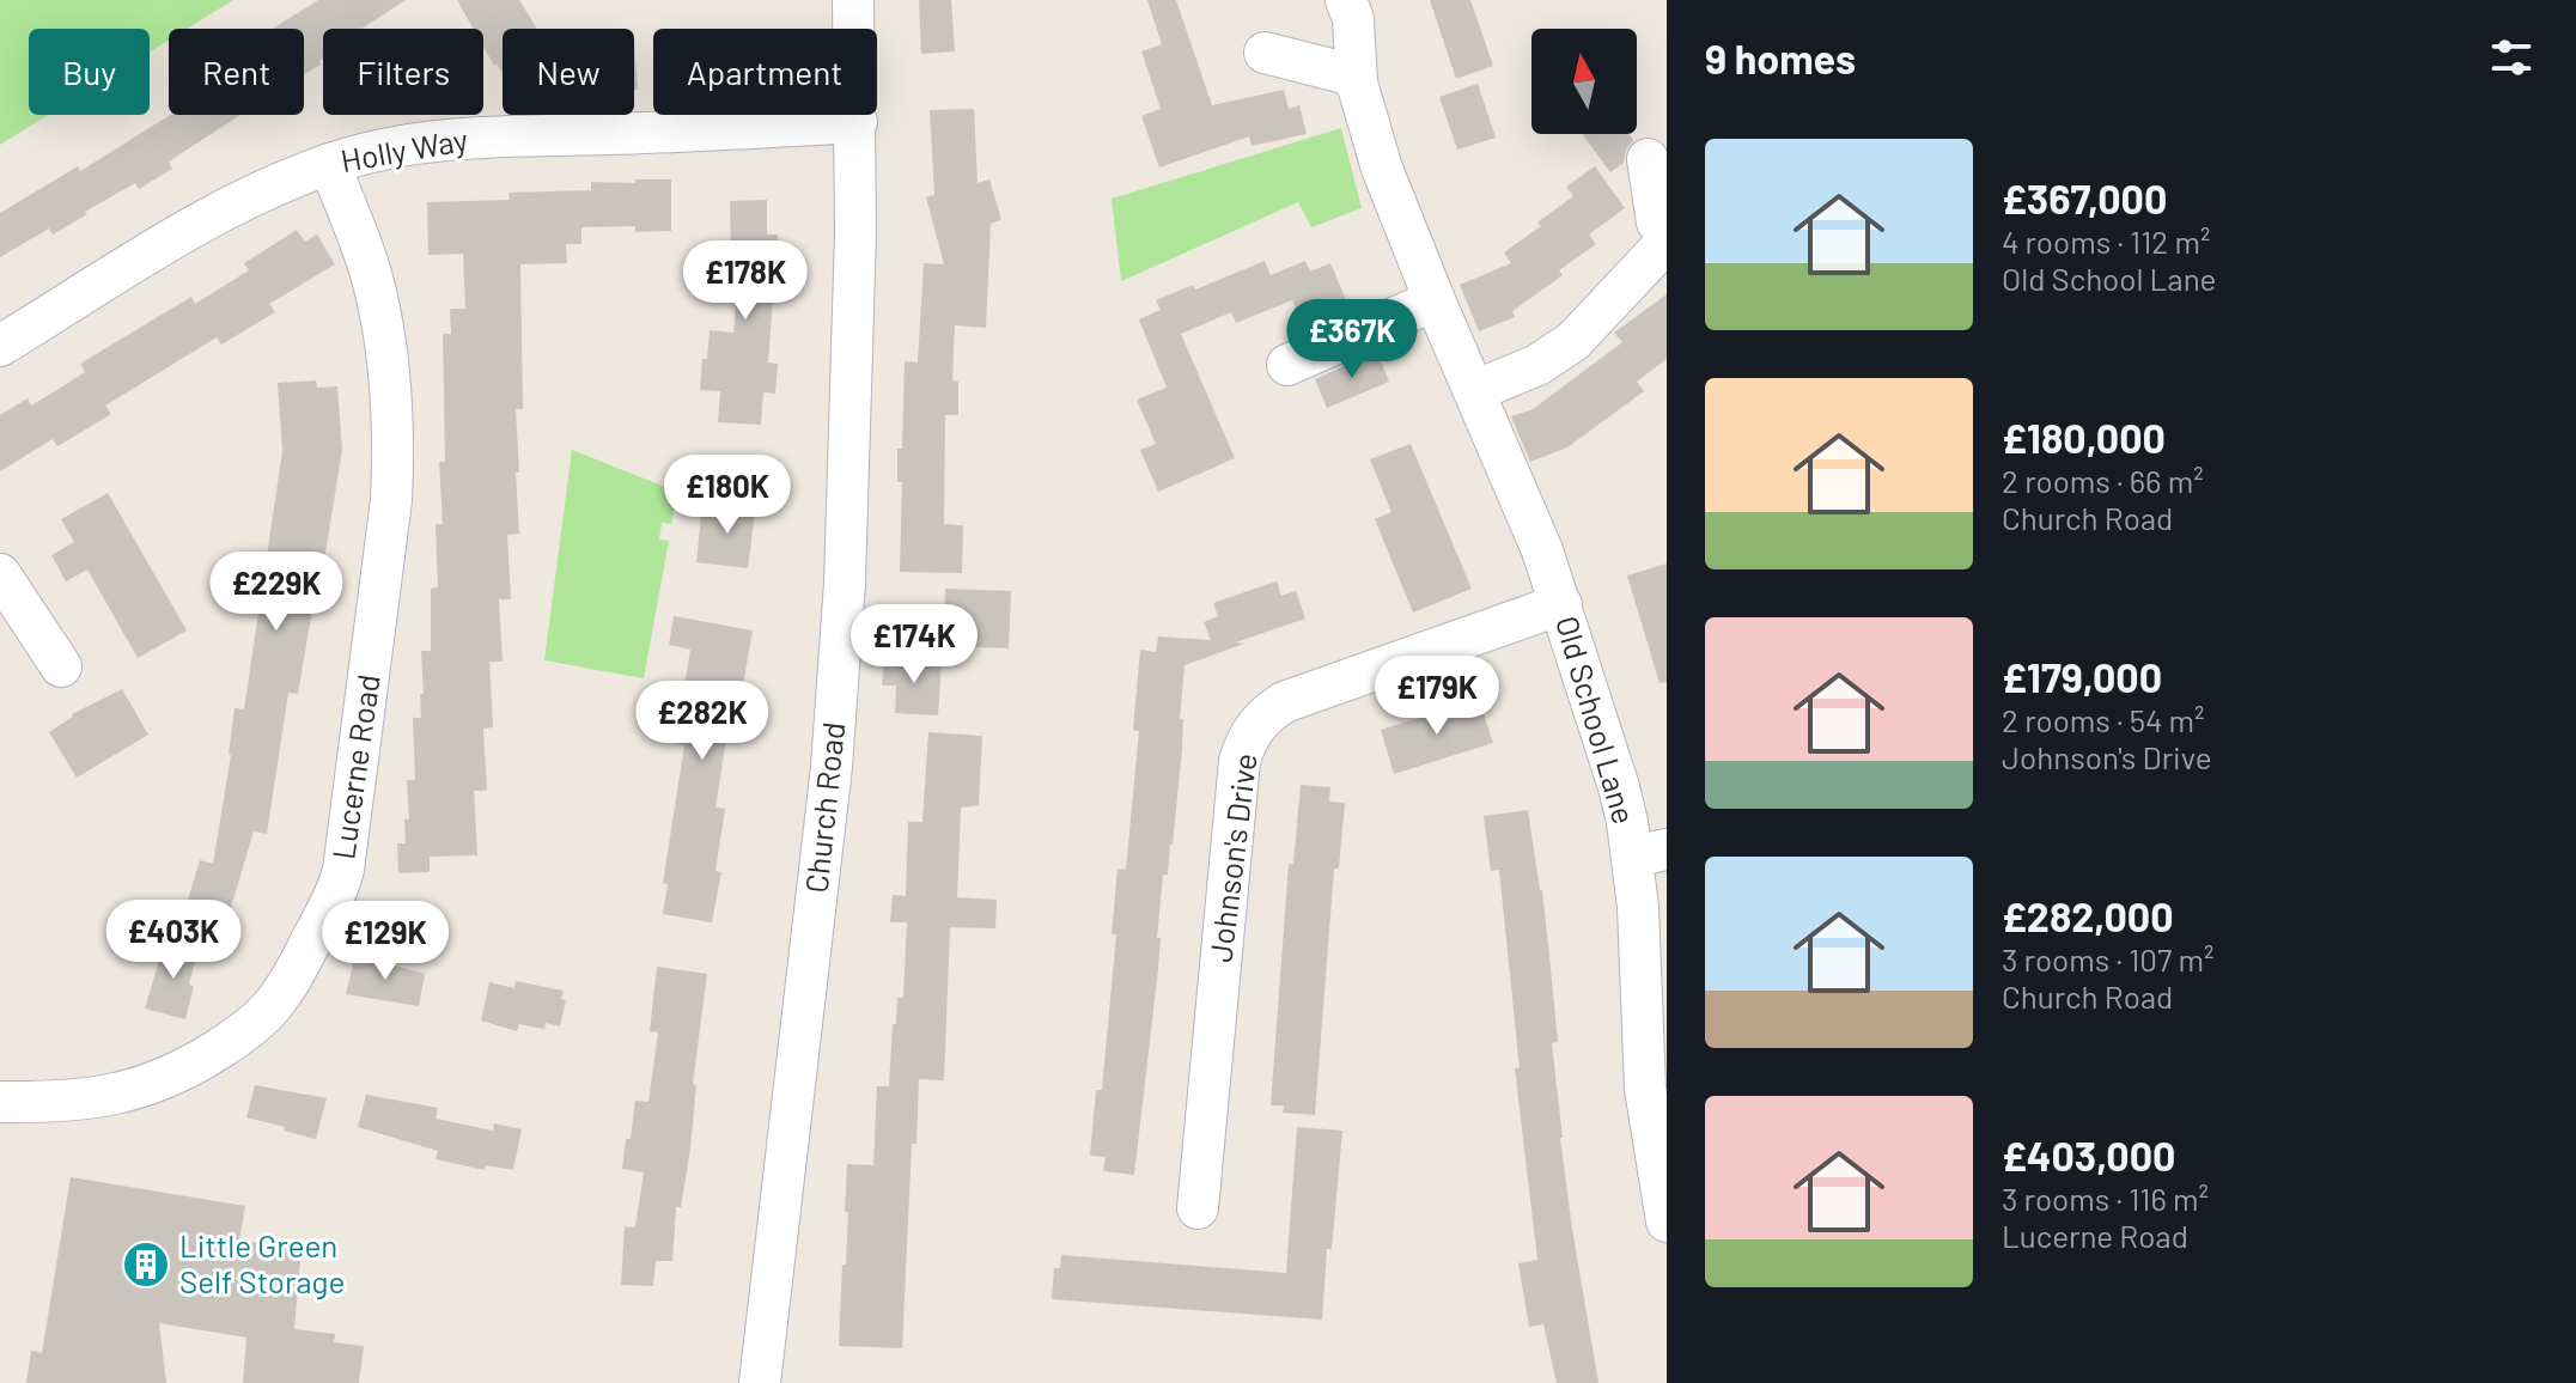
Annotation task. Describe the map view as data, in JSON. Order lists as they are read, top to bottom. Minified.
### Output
{"streets":{"street":["Holly Way","Old School Lane","Lucerne Road","Church Road","Johnson's Drive"]},"crossings":[["Holly Way","Lucerne Road"],["Holly Way","Church Road"],["Old School Lane","Johnson's Drive"]],"places":{"building":["Little Green Self Storage"]},"north":"top","page":{"heading":"9 homes","chip":["Buy","Rent","Filters","New","Apartment"],"list":[{"name":"£367,000","note":"4 rooms · 112 m² · Old School Lane"},{"name":"£180,000","note":"2 rooms · 66 m² · Church Road"},{"name":"£179,000","note":"2 rooms · 54 m² · Johnson's Drive"},{"name":"£282,000","note":"3 rooms · 107 m² · Church Road"},{"name":"£403,000","note":"3 rooms · 116 m² · Lucerne Road"}],"price":["£178K","£367K","£180K","£229K","£174K","£179K","£282K","£403K","£129K"]}}
